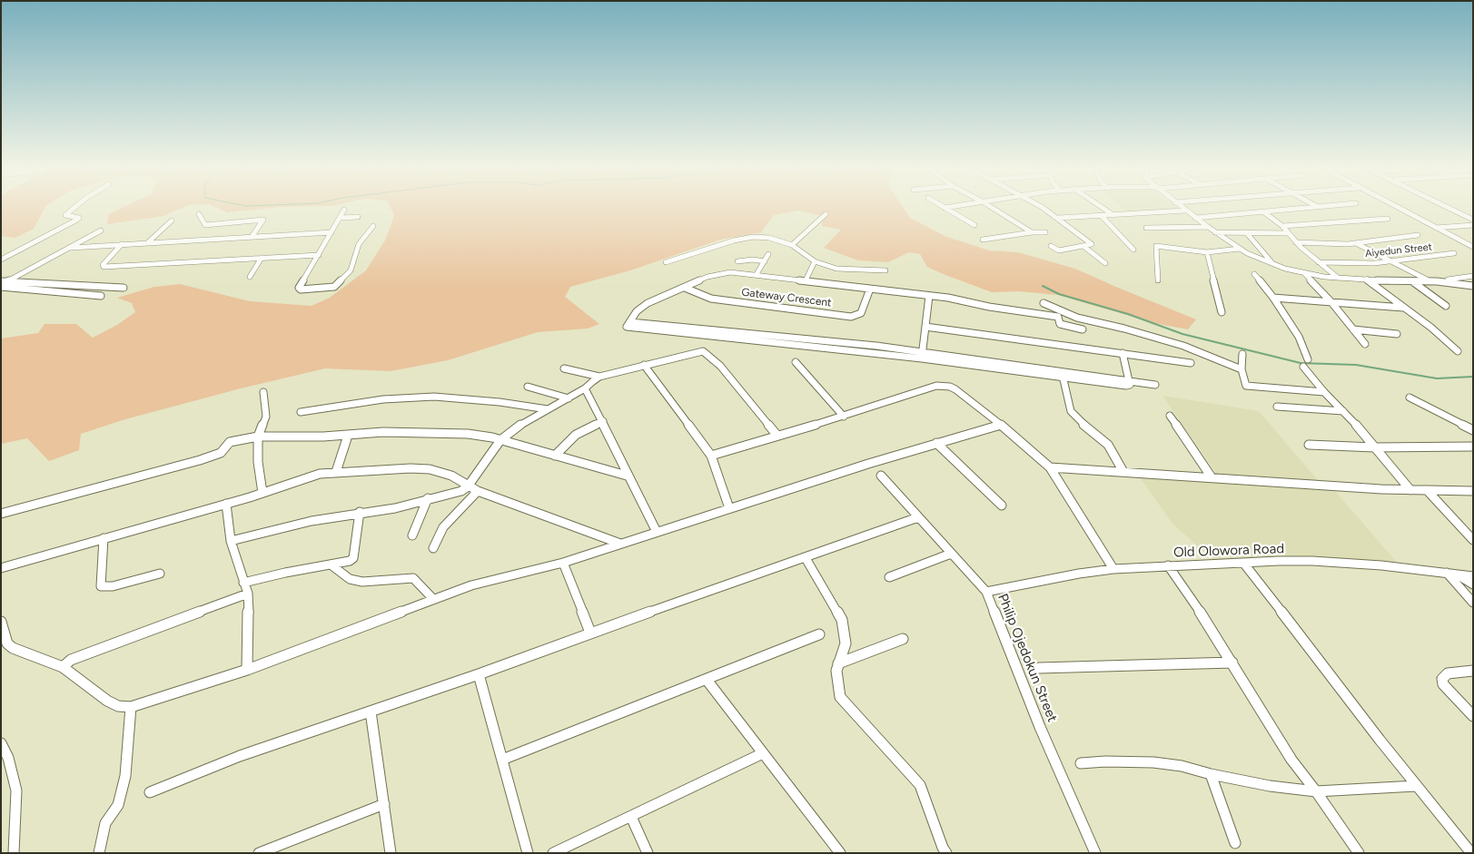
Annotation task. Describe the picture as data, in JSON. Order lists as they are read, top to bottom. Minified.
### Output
{"streets":{"street":["Aiyedun Street","Gateway Crescent","Old Olowora Road","Philip Ojedokun Street"]},"crossings":[["Old Olowora Road","Philip Ojedokun Street"]]}
